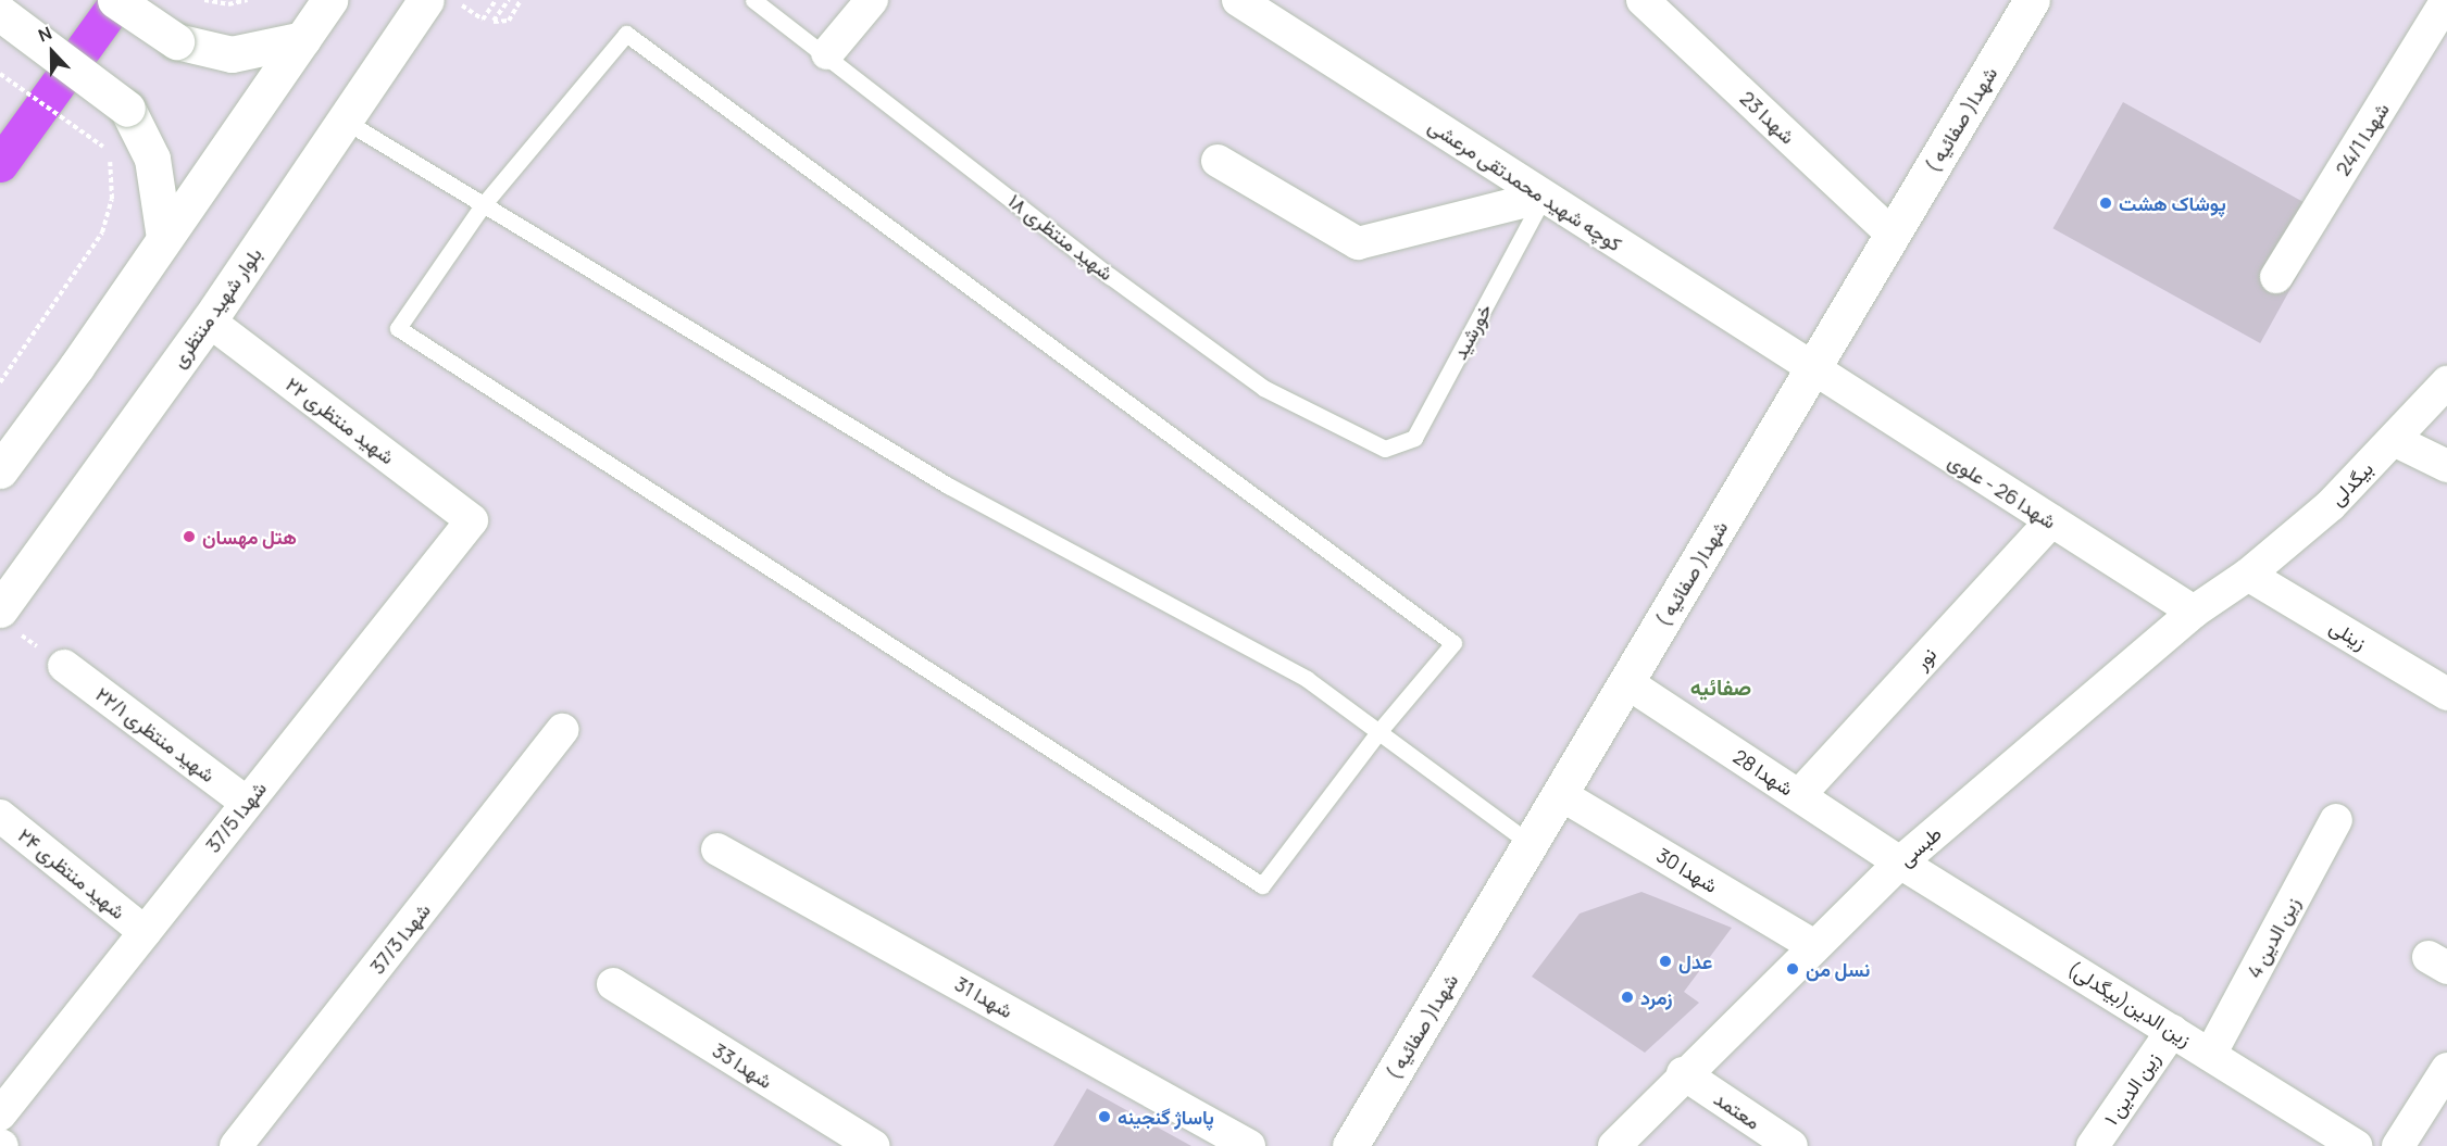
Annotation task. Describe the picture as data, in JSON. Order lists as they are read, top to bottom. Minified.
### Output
{"streets":{"main road":["شهدا( صفائیه )","بلوار شهید منتظری"],"street":["شهدا 23","شهدا 24/1","کوچه شهید محمدتقی مرعشی","شهید منتظری ۲۲","بیگدلی","شهدا 26 - علوی","زینلی","نور","شهید منتظری ۲۲/۱","شهدا 28","شهدا 37/5","طبسی","شهدا 30","شهید منتظری ۲۴","زین الدین 4","شهدا 37/3","شهدا 31","زین الدین(بیگدلی)","شهدا 33","زین الدین ۱","معتمد"],"lane":["شهید منتظری ۱۸","خورشید"]},"crossings":[["شهدا 23","شهدا( صفائیه )"],["شهدا( صفائیه )","کوچه شهید محمدتقی مرعشی"],["شهدا( صفائیه )","شهدا 26 - علوی"],["شهدا( صفائیه )","شهدا 28"],["شهدا( صفائیه )","شهدا 30"],["کوچه شهید محمدتقی مرعشی","خورشید"],["کوچه شهید محمدتقی مرعشی","شهدا 26 - علوی"],["شهید منتظری ۱۸","خورشید"],["بلوار شهید منتظری","شهید منتظری ۲۲"],["شهید منتظری ۲۲","شهدا 37/5"],["بیگدلی","زینلی"],["بیگدلی","طبسی"],["شهدا 26 - علوی","نور"],["شهدا 26 - علوی","طبسی"],["زینلی","طبسی"],["نور","شهدا 28"],["شهید منتظری ۲۲/۱","شهدا 37/5"],["شهدا 28","طبسی"],["شهدا 28","زین الدین(بیگدلی)"],["شهدا 37/5","شهید منتظری ۲۴"],["طبسی","شهدا 30"],["طبسی","زین الدین(بیگدلی)"],["طبسی","معتمد"],["زین الدین 4","زین الدین(بیگدلی)"],["زین الدین(بیگدلی)","زین الدین ۱"]],"districts":["صفائیه"],"places":["پوشاک هشت","هتل مهسان","عدل","نسل من","زمرد","پاساژ گنجینه"],"north":"top"}
